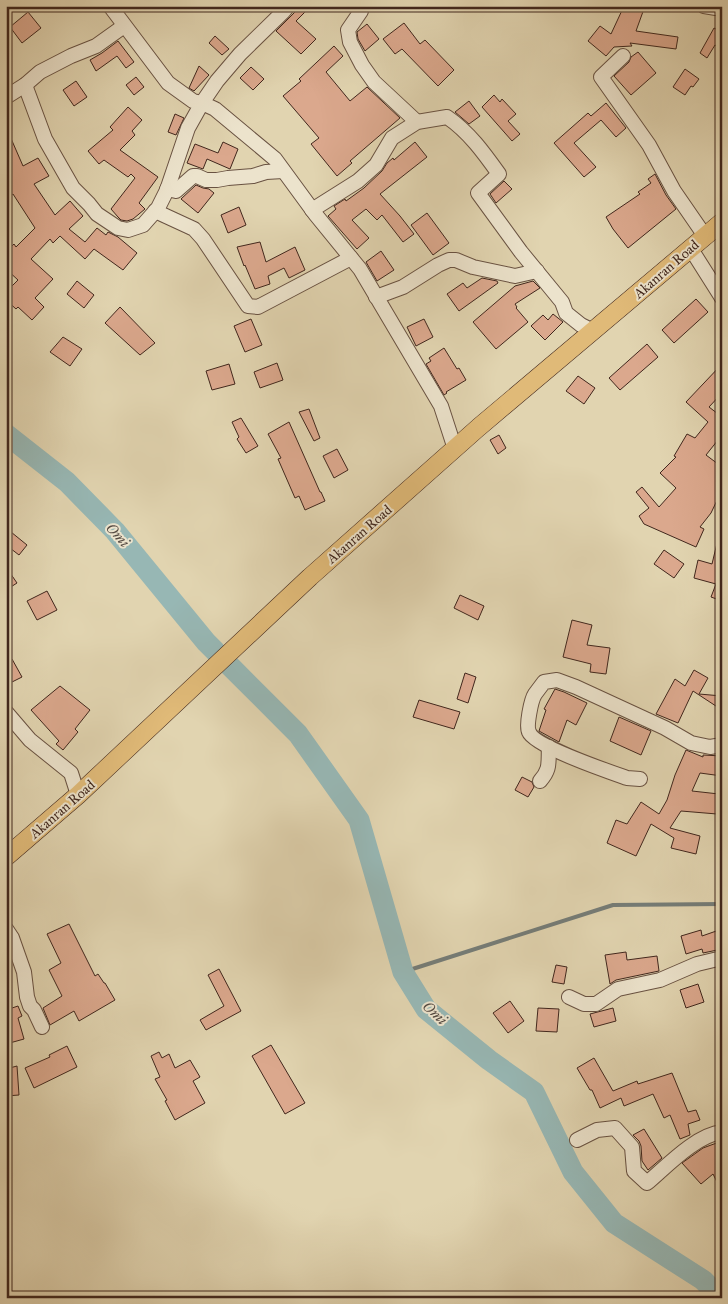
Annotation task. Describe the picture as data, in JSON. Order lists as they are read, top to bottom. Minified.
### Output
{"streets":{"main road":["Akanran Road"]},"water":["Omi"]}
